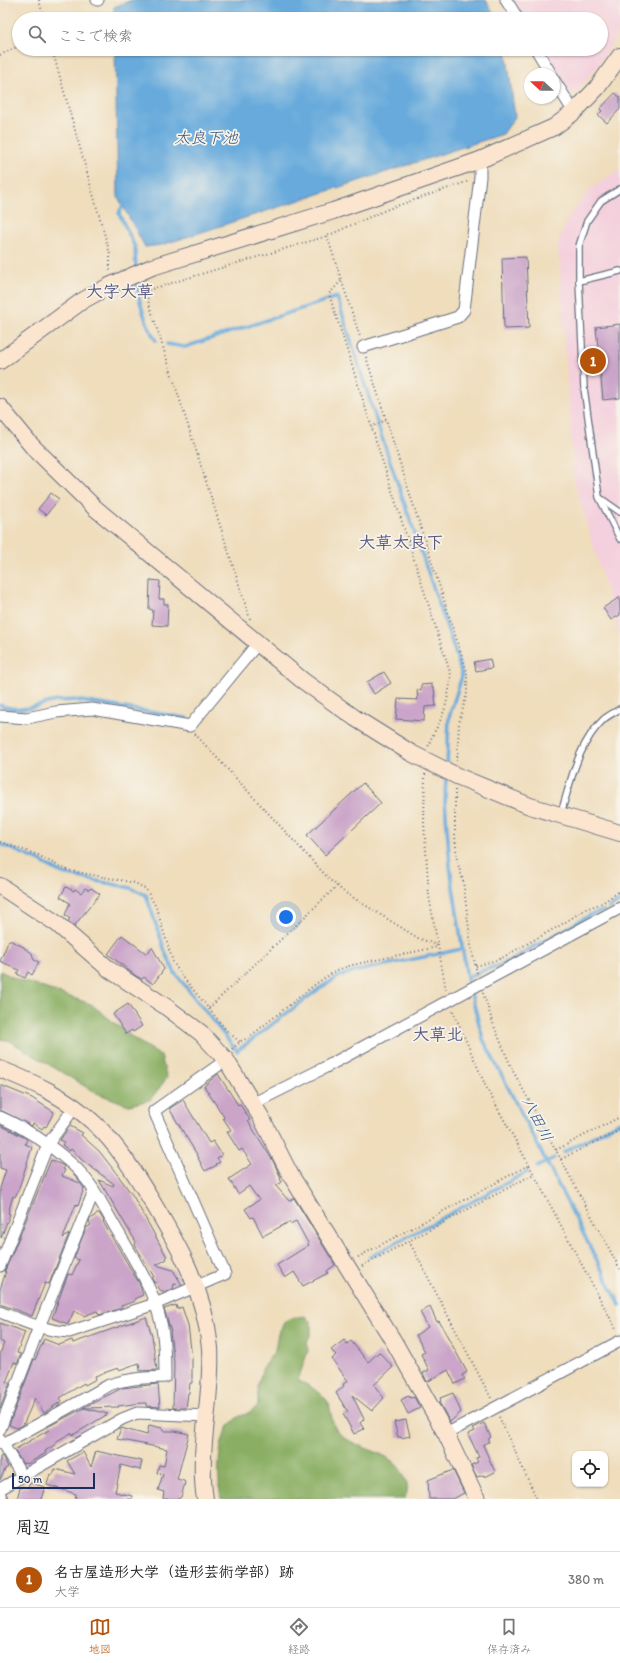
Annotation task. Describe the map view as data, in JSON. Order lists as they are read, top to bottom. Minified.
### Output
{"districts":["大字大草","大草太良下","大草北"],"water":["太良下池","八田川"],"scale_bar":"50 m","north":"left","page":{"search":"ここで検索","pins":"1","scale":"50 m","heading":"周辺","list":[{"mark":"1","name":"名古屋造形大学（造形芸術学部）跡","note":"大学","value":"380 m"}],"nav":["地図","経路","保存済み"]}}
